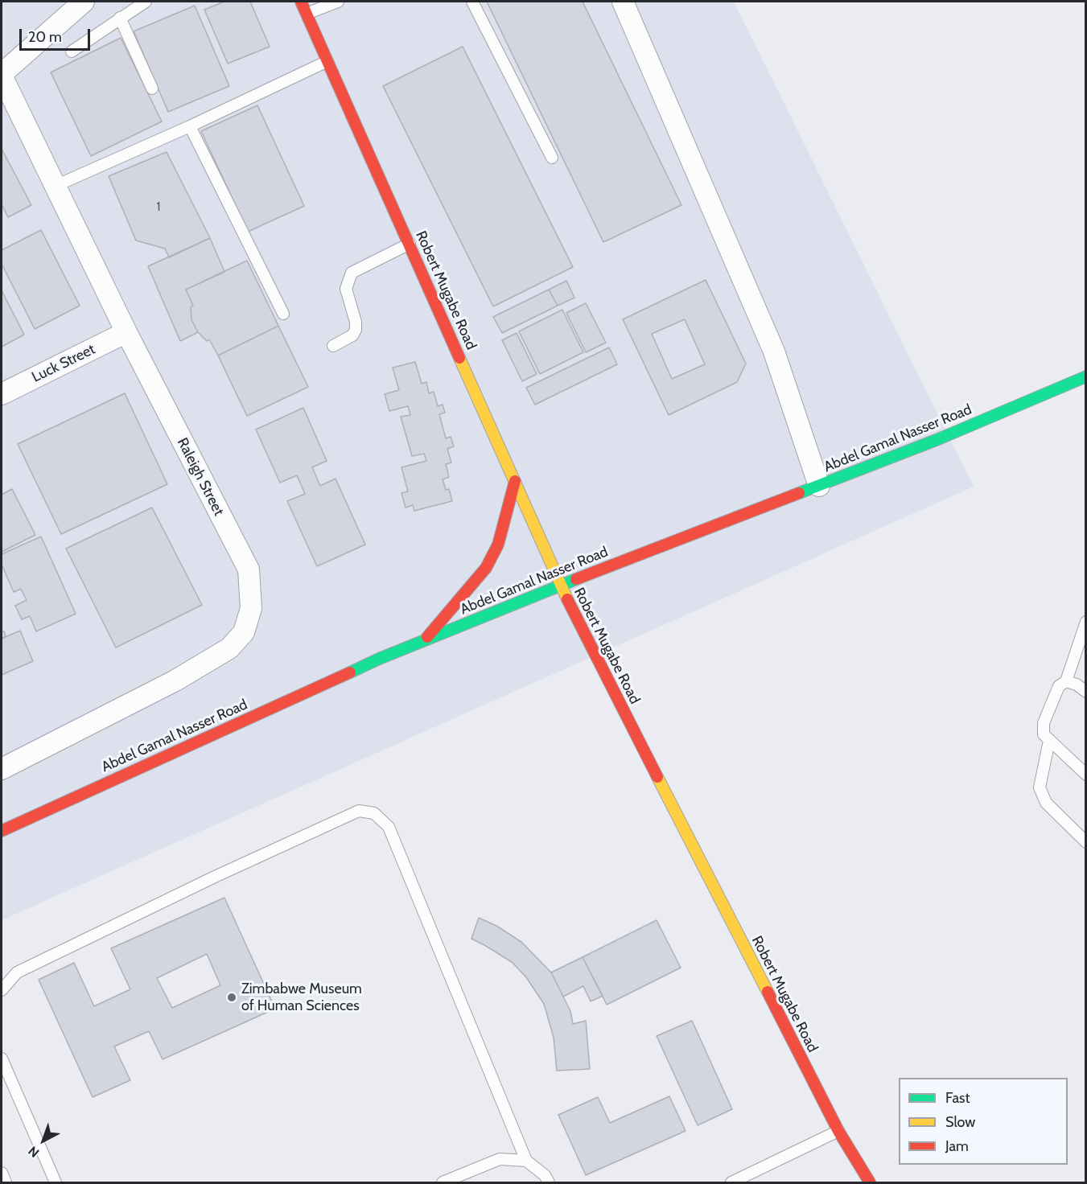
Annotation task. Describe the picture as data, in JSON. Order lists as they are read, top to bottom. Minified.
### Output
{"streets":{"main road":["Robert Mugabe Road","Abdel Gamal Nasser Road"],"street":["Luck Street","Raleigh Street"]},"crossings":[["Robert Mugabe Road","Abdel Gamal Nasser Road"],["Luck Street","Raleigh Street"]],"places":["Zimbabwe Museum of Human Sciences"],"house_numbers":["1"],"legend":["Fast","Slow","Jam"],"scale_bar":"20 m","north":"bottom left"}
